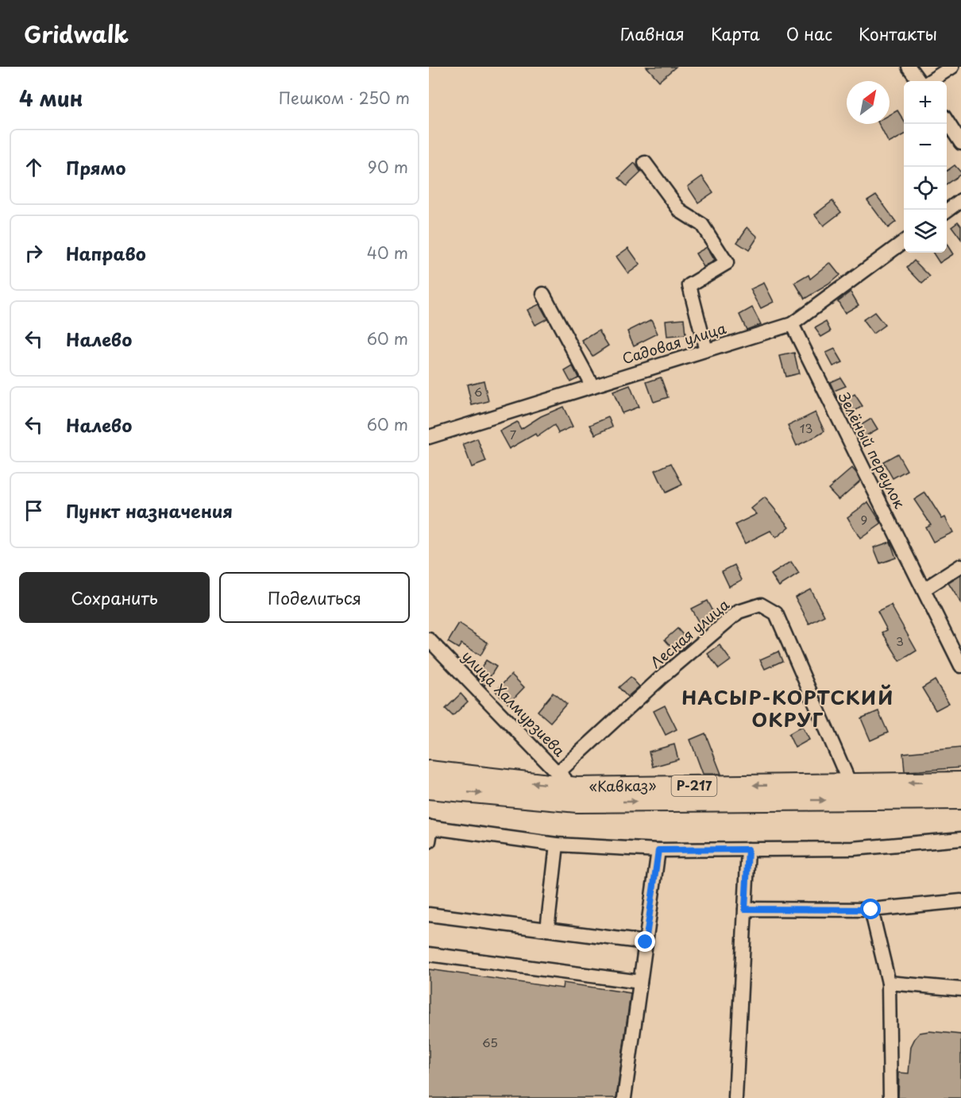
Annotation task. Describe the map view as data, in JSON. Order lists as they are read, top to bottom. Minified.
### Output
{"streets":{"highway":["Р-217","«Кавказ»"],"street":["Садовая улица","Зелёный переулок","Лесная улица","улица Халмурзиева"]},"crossings":[["Садовая улица","Зелёный переулок"],["Лесная улица","улица Халмурзиева"],["Лесная улица","«Кавказ»"],["улица Халмурзиева","«Кавказ»"]],"districts":["НАСЫР-КОРТСКИЙ ОКРУГ"],"house_numbers":["6","13","7","9","3","65"],"north":"top right","page":{"header":"Gridwalk","nav":["Главная","Карта","О нас","Контакты"],"heading":["4 мин","Пешком · 250 m"],"map_buttons":["+","−"],"list":[["Прямо","90 m"],["Направо","40 m"],["Налево","60 m"],["Налево","60 m"],"Пункт назначения"],"buttons":["Сохранить","Поделиться"]}}
